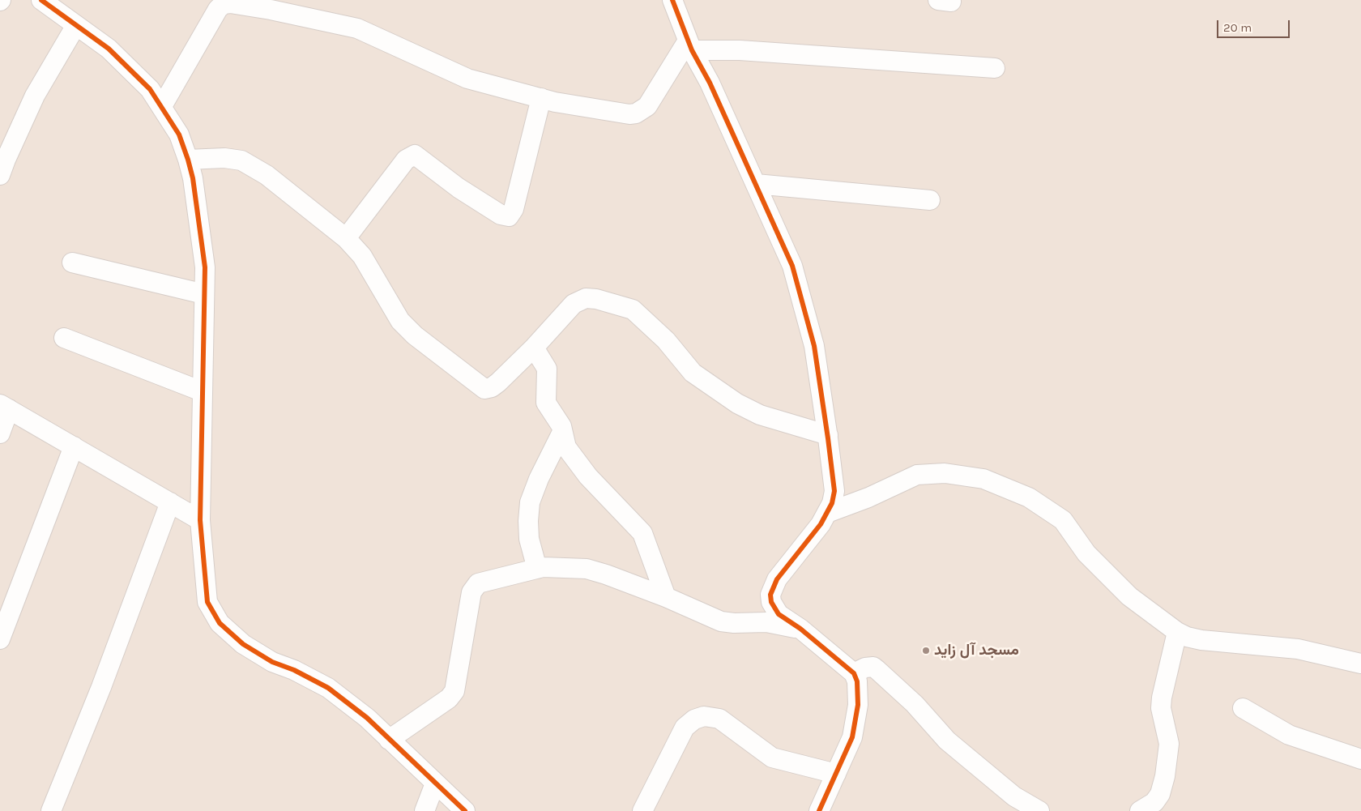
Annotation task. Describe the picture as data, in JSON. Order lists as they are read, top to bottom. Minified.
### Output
{"places":["مسجد آل زايد"],"scale_bar":"20 m"}
